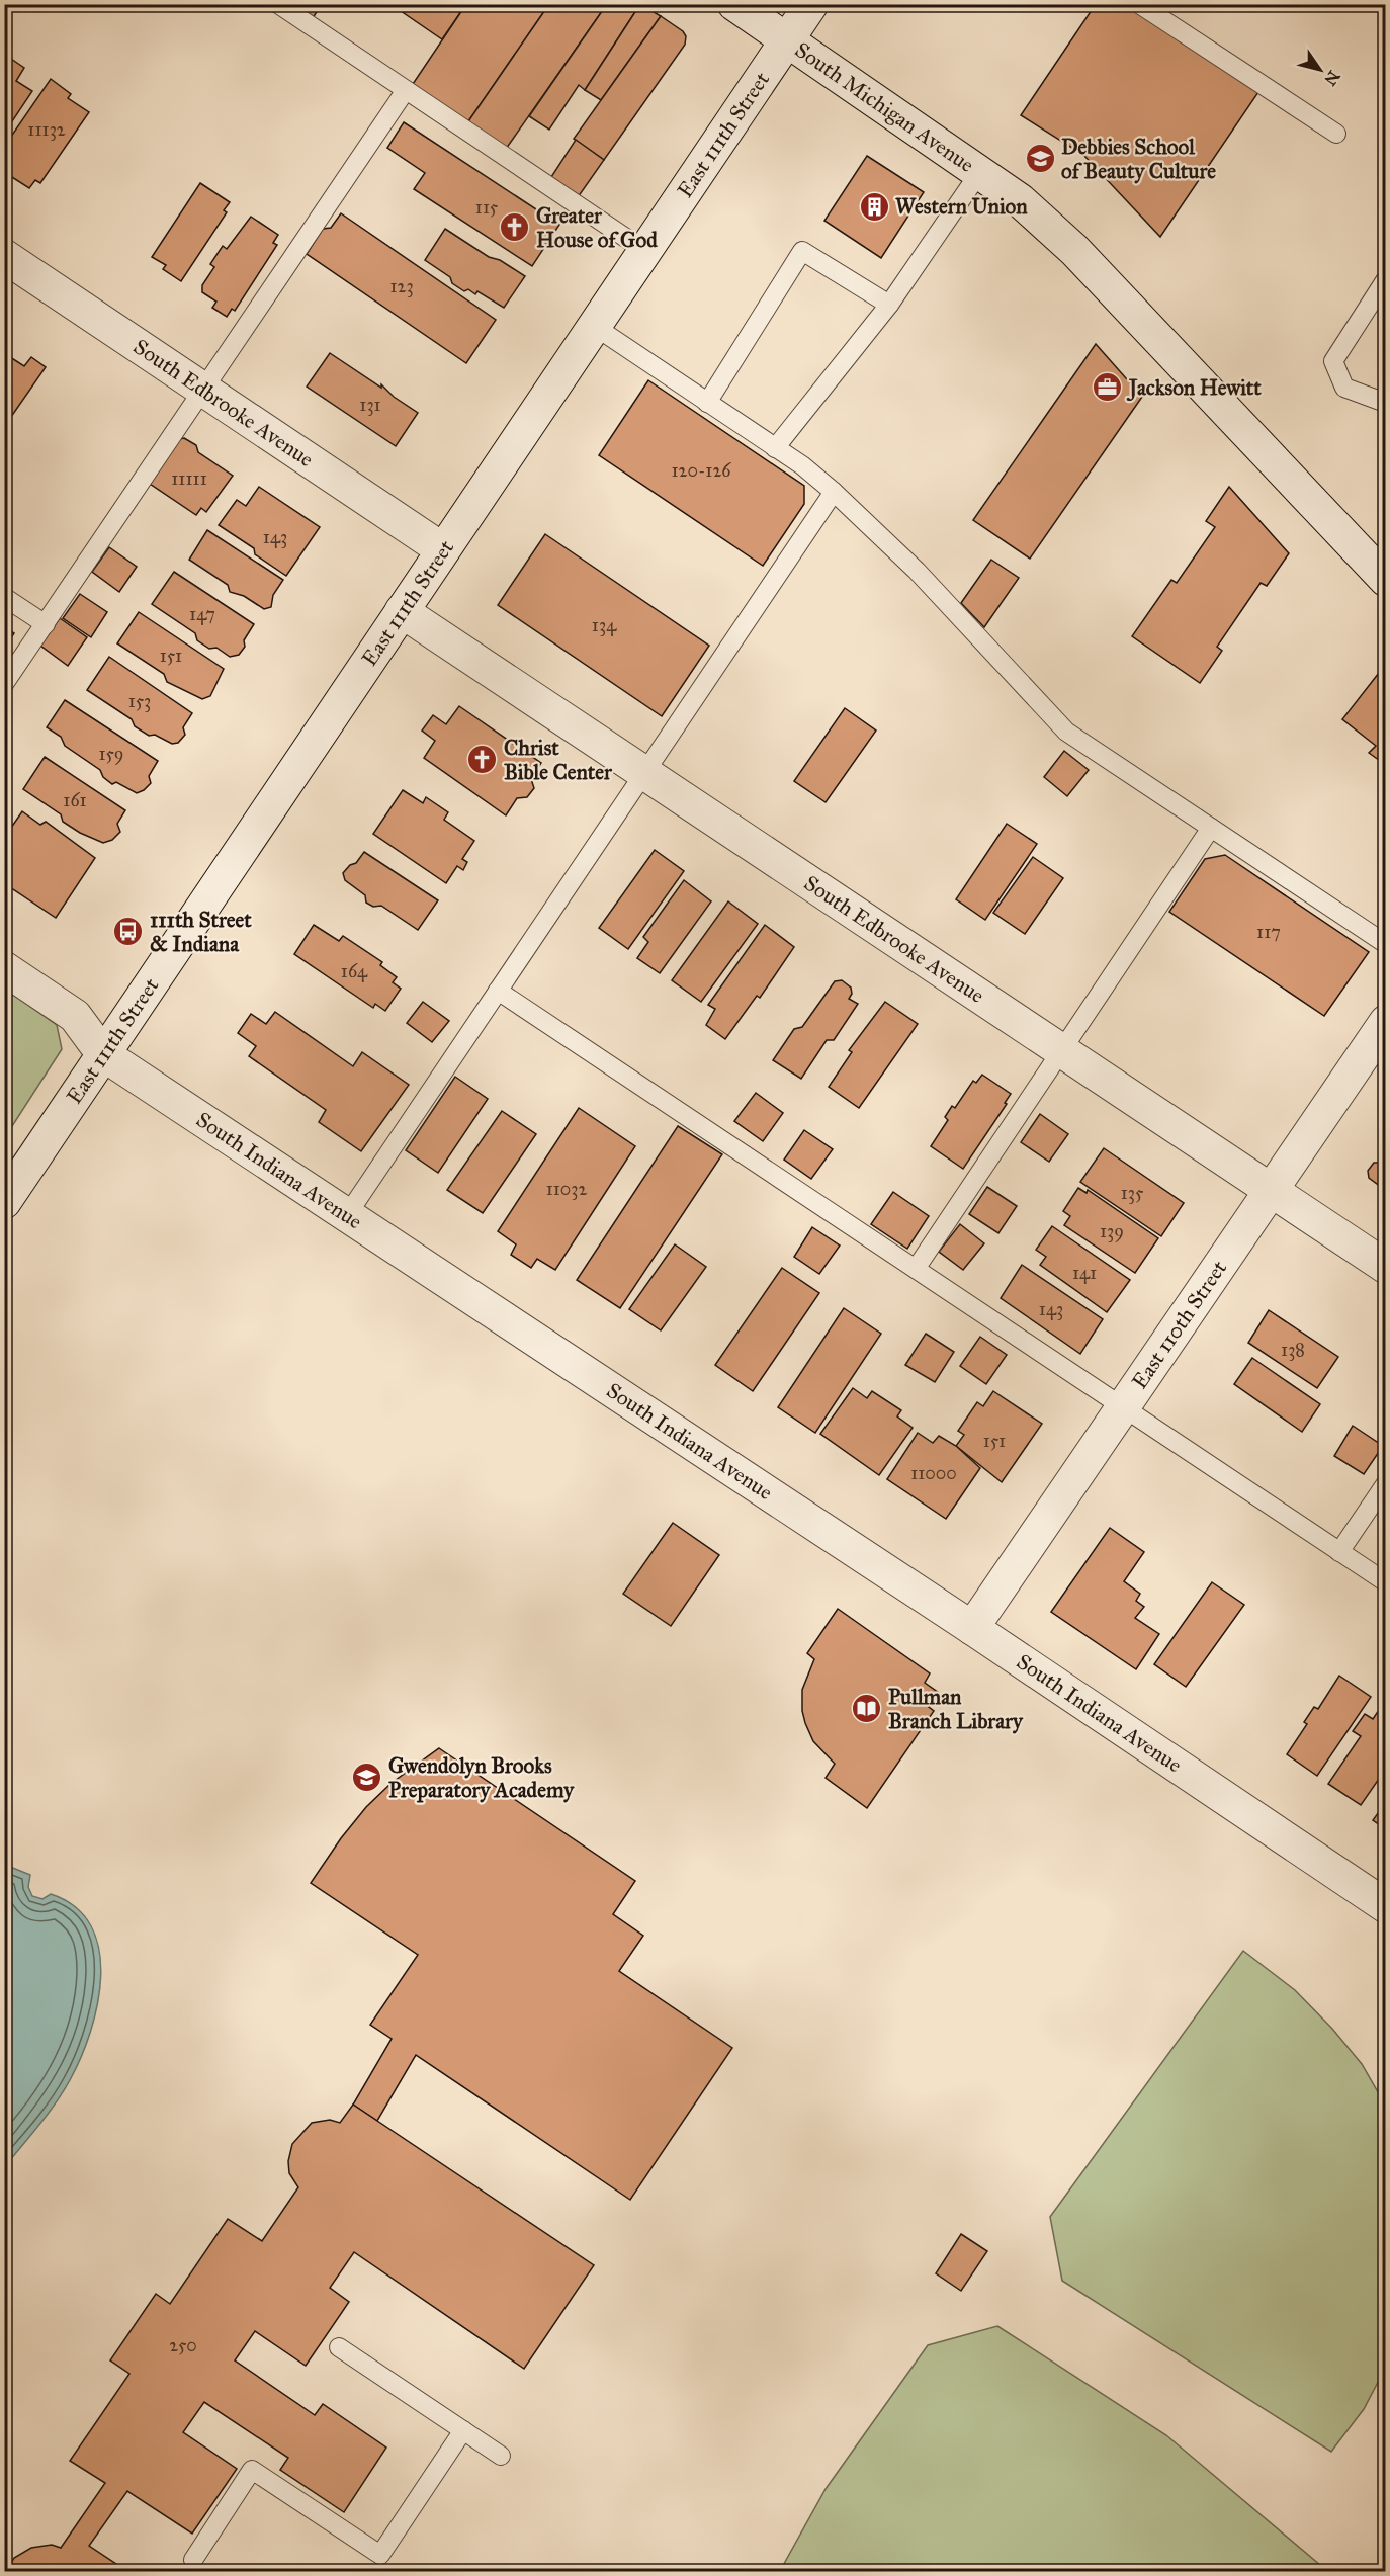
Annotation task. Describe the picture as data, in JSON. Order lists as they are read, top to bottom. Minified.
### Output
{"streets":{"street":["South Michigan Avenue","East 111th Street","South Edbrooke Avenue","South Indiana Avenue","East 110th Street"]},"crossings":[["South Michigan Avenue","East 111th Street"],["East 111th Street","South Edbrooke Avenue"],["East 111th Street","South Indiana Avenue"],["South Edbrooke Avenue","East 110th Street"],["South Indiana Avenue","East 110th Street"]],"places":{"school or university":["Debbies School of Beauty Culture","Gwendolyn Brooks Preparatory Academy"],"building":["Western Union"],"church":["Greater House of God","Christ Bible Center"],"office":["Jackson Hewitt"],"bus stop":["111th Street & Indiana"],"library":["Pullman Branch Library"]},"house_numbers":["11132","115","123","131","120-126","11111","143","147","134","151","153","159","161","117","164","11032","135","139","141","143","138","151","11000","250"],"north":"bottom right"}
